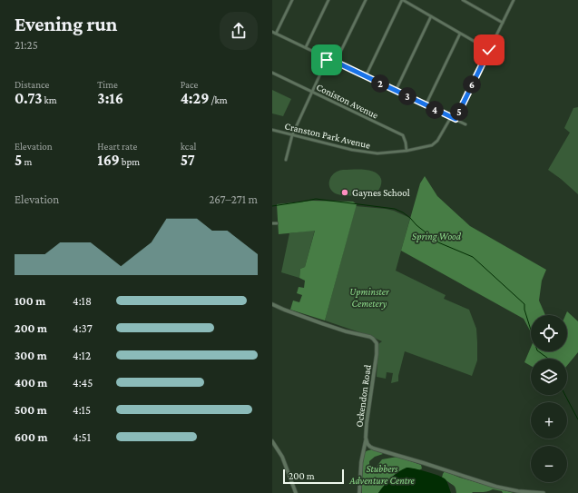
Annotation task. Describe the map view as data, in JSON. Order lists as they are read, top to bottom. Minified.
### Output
{"streets":{"main road":["Ockendon Road"],"street":["Coniston Avenue","Cranston Park Avenue"]},"crossings":[["Coniston Avenue","Cranston Park Avenue"]],"parks":["Spring Wood","Upminster Cemetery","Stubbers Adventure Centre"],"places":["Gaynes School"],"scale_bar":"200 m","page":{"heading":["Evening run","21:25"],"stats":[["Distance","0.73 km"],["Time","3:16"],["Pace","4:29 /km"],["Elevation","5 m"],["Heart rate","169 bpm"],["kcal","57"]],"pins":["2","6","3","4","5"],"chart":["Elevation","267–271 m"],"list":[{"name":"100 m","note":"4:18"},{"name":"200 m","note":"4:37"},{"name":"300 m","note":"4:12"},{"name":"400 m","note":"4:45"},{"name":"500 m","note":"4:15"},{"name":"600 m","note":"4:51"}],"map_buttons":["+","−"],"scale":"200 m"}}
